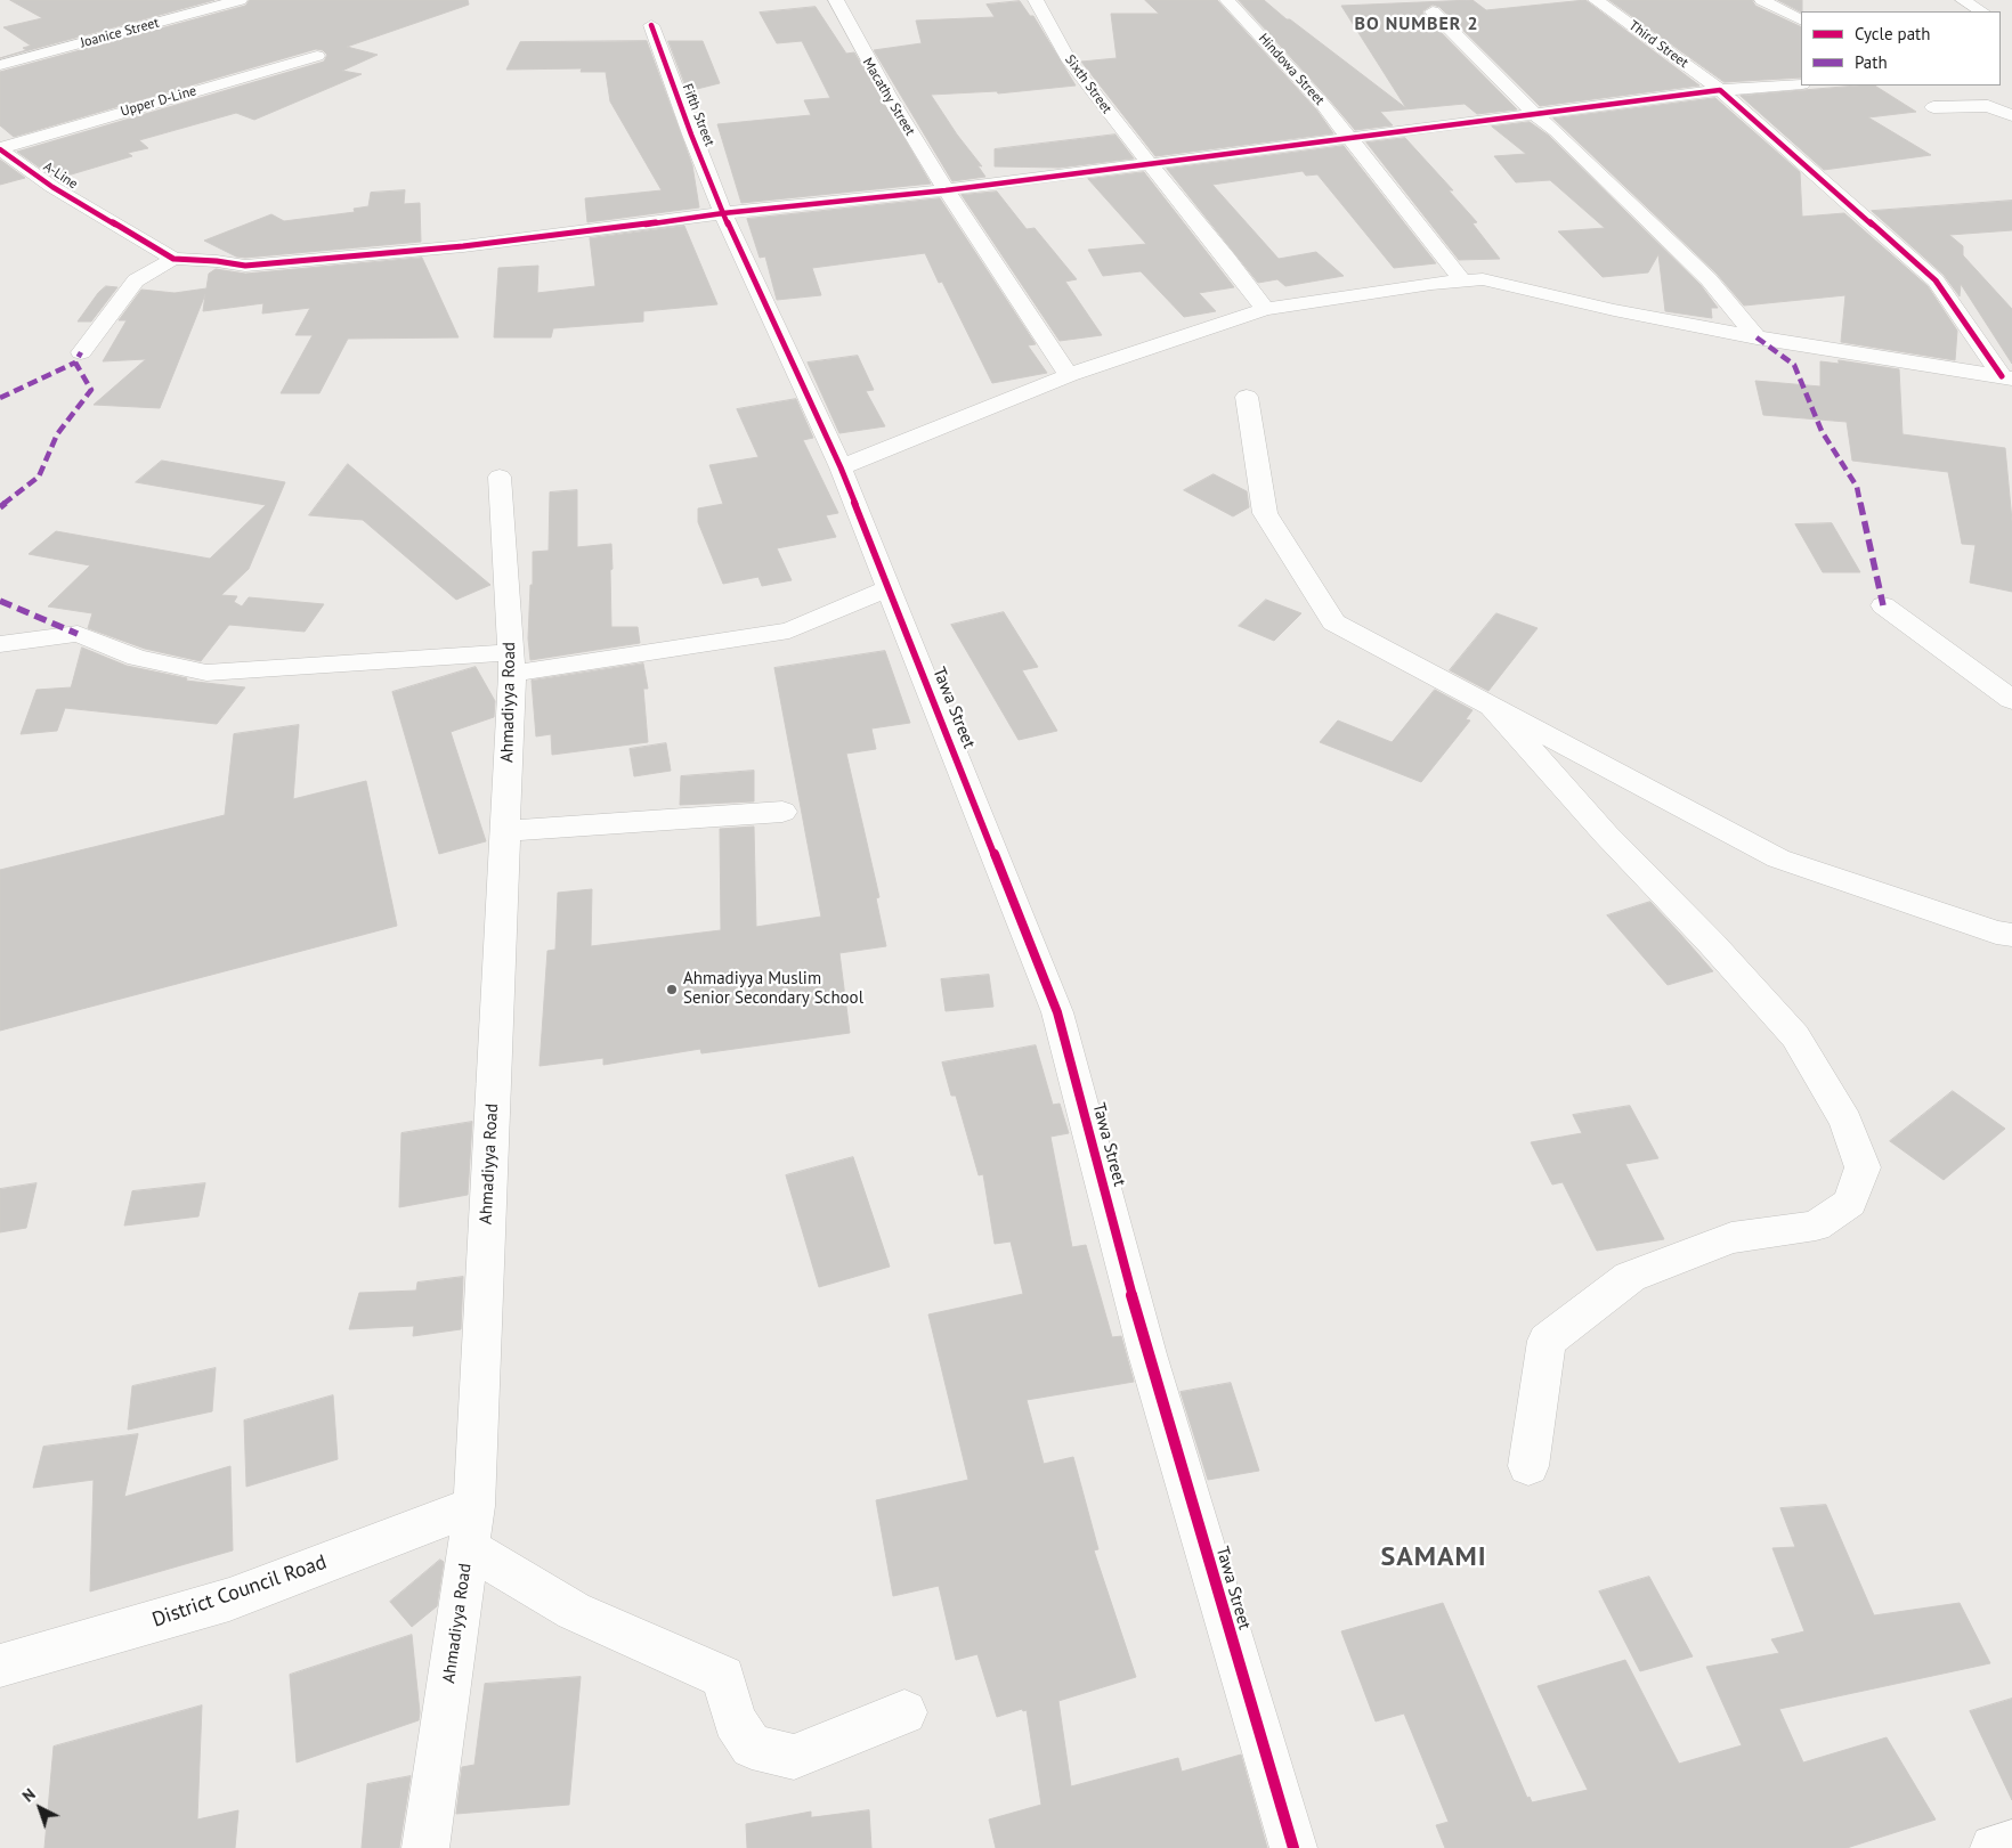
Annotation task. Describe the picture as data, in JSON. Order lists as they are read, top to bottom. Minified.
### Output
{"streets":{"street":["Joanice Street","Third Street","Hindowa Street","Sixth Street","Macathy Street","Upper D-Line","Fifth Street","A-Line","Ahmadiyya Road","Tawa Street","District Council Road"]},"crossings":[["Upper D-Line","A-Line"],["Fifth Street","Tawa Street"],["Ahmadiyya Road","District Council Road"]],"districts":["BO NUMBER 2","SAMAMI"],"places":["Ahmadiyya Muslim Senior Secondary School"],"legend":["Cycle path","Path"],"north":"top left"}
